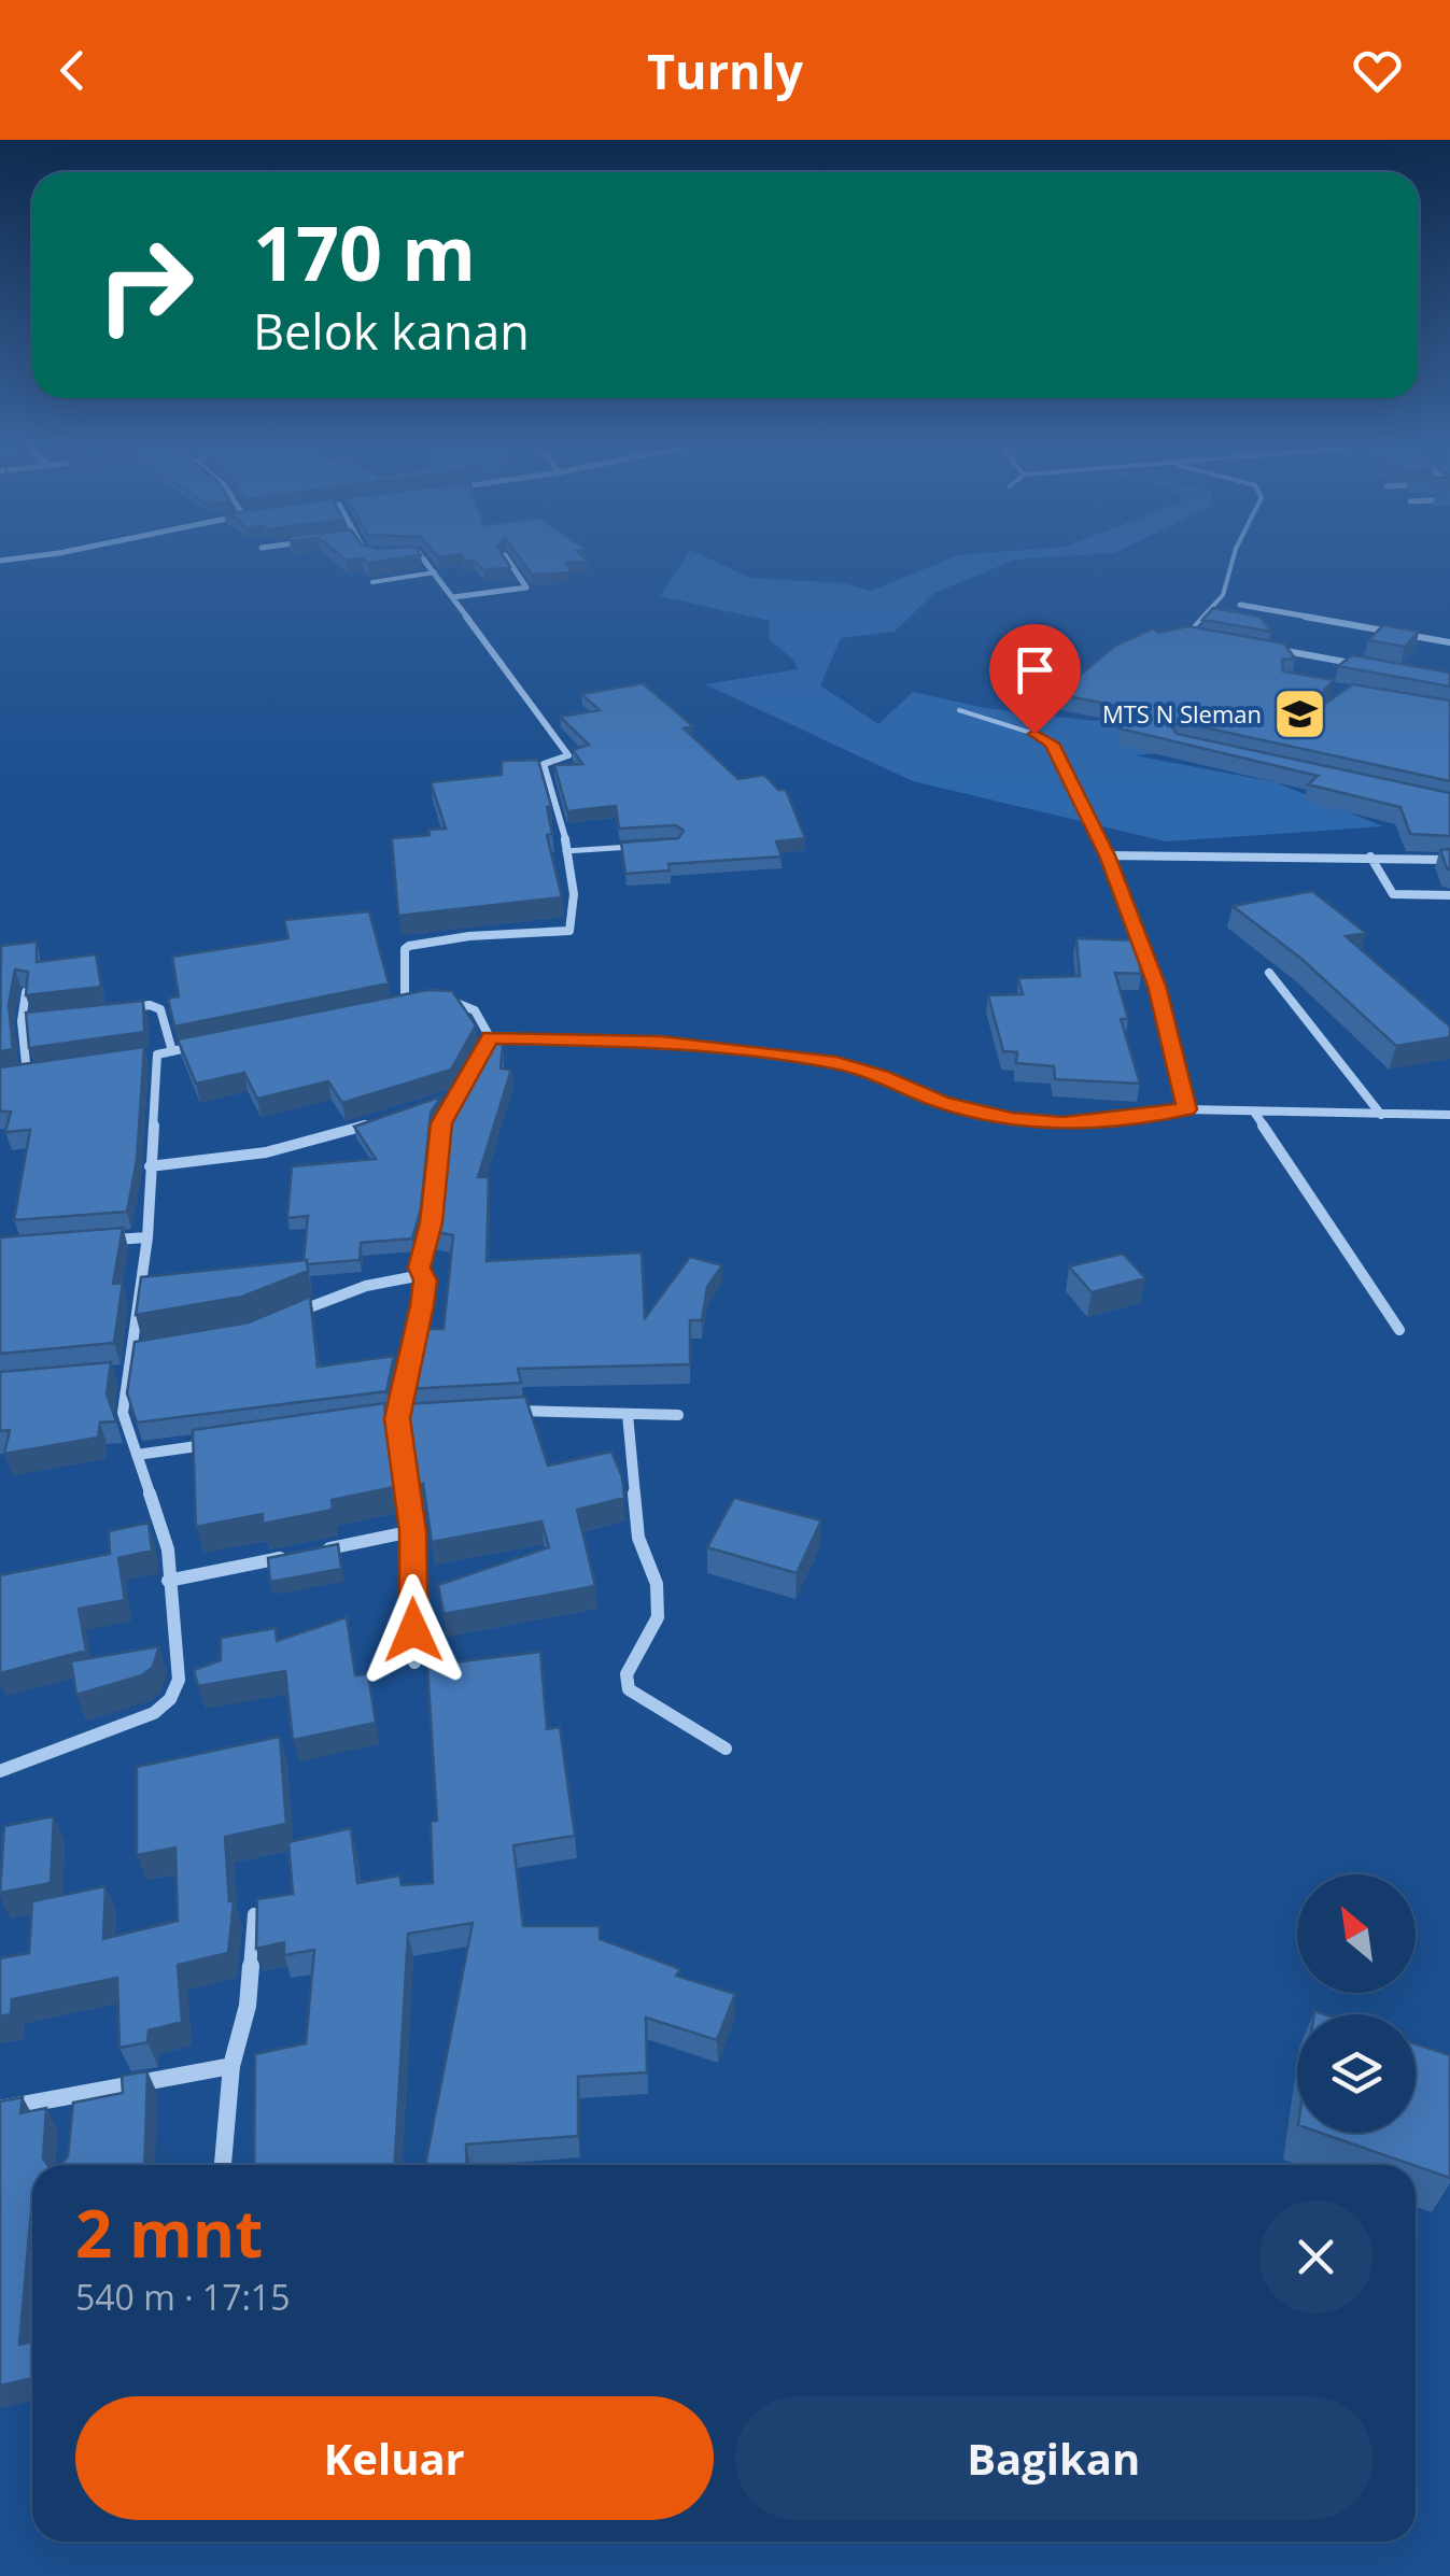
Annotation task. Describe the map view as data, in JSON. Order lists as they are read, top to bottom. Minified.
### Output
{"places":{"school or university":["MTS N Sleman"]},"north":"top left","page":{"header":"Turnly","turn":["170 m","Belok kanan"],"heading":["2 mnt","540 m · 17:15"],"buttons":["Keluar","Bagikan"]}}
